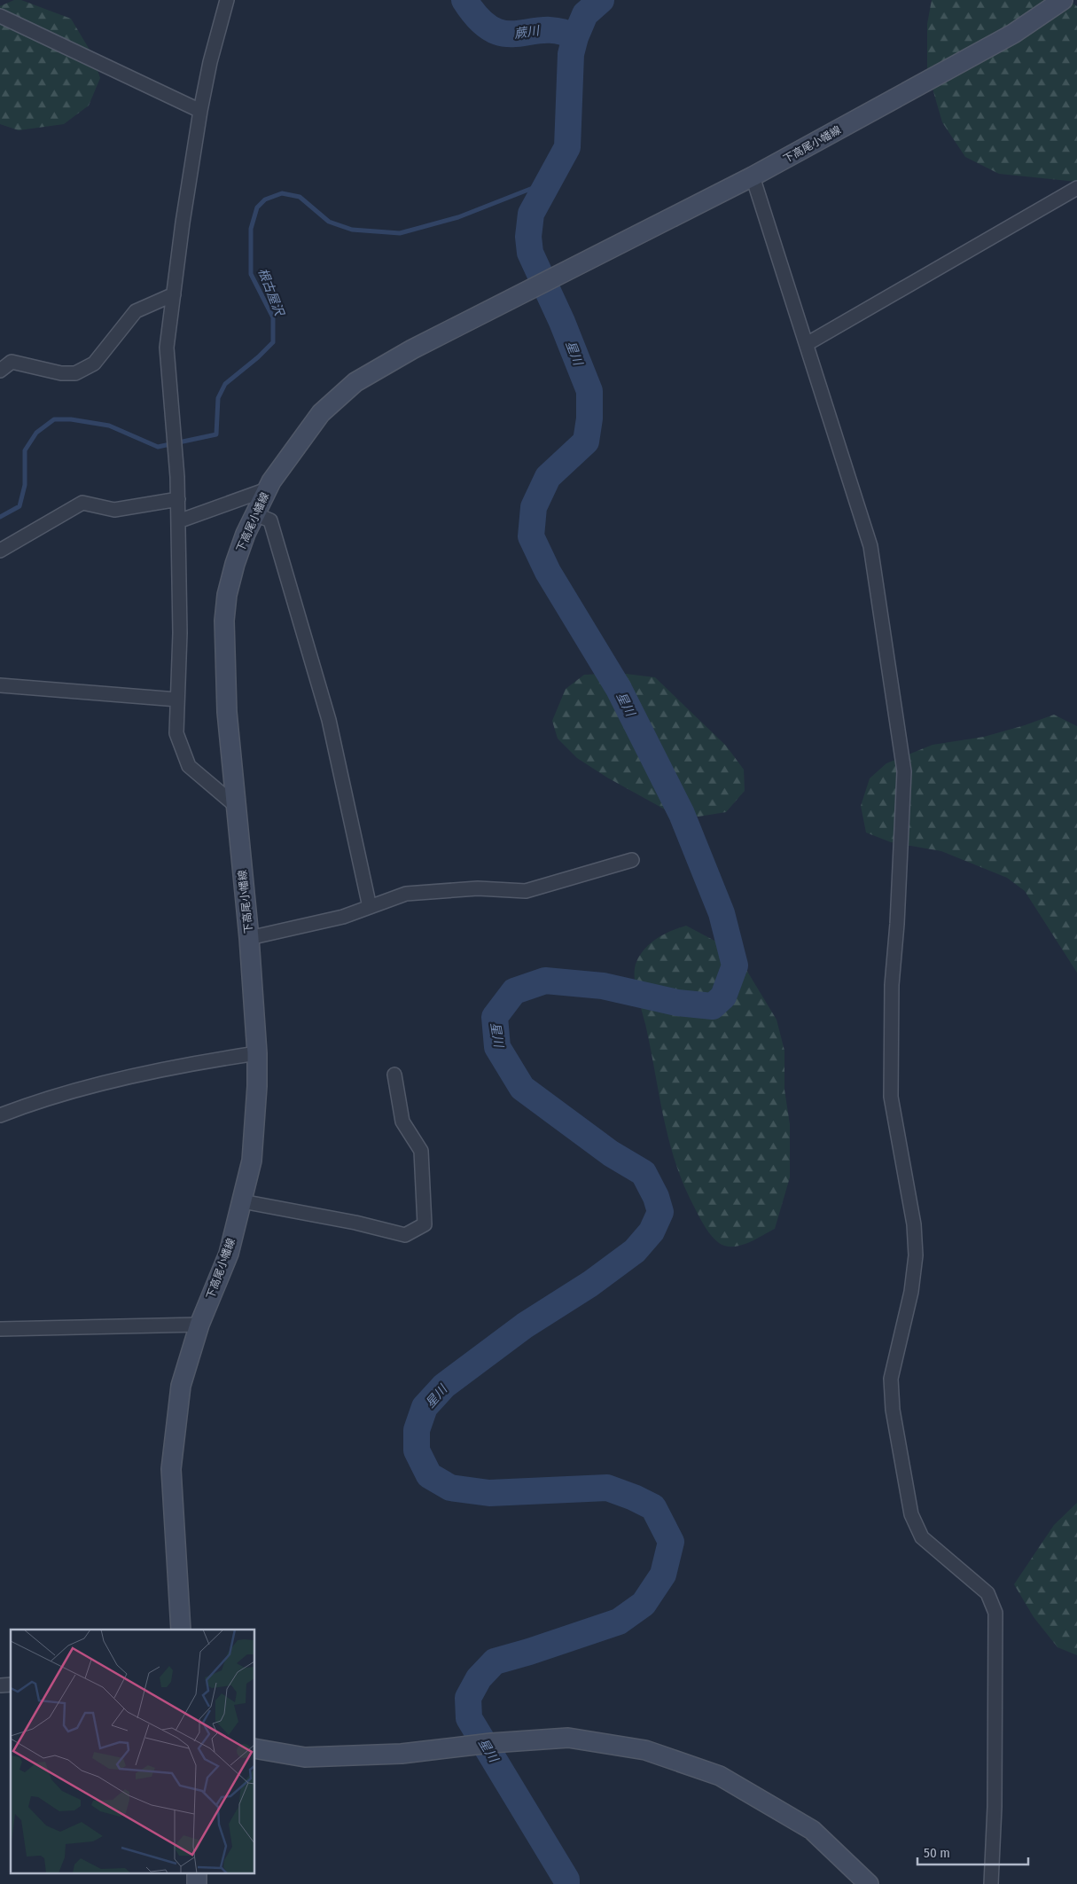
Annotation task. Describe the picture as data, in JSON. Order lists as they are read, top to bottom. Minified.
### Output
{"streets":{"main road":["下高尾小幡線"]},"water":["蕨川","根古屋沢","星川"],"scale_bar":"50 m"}
